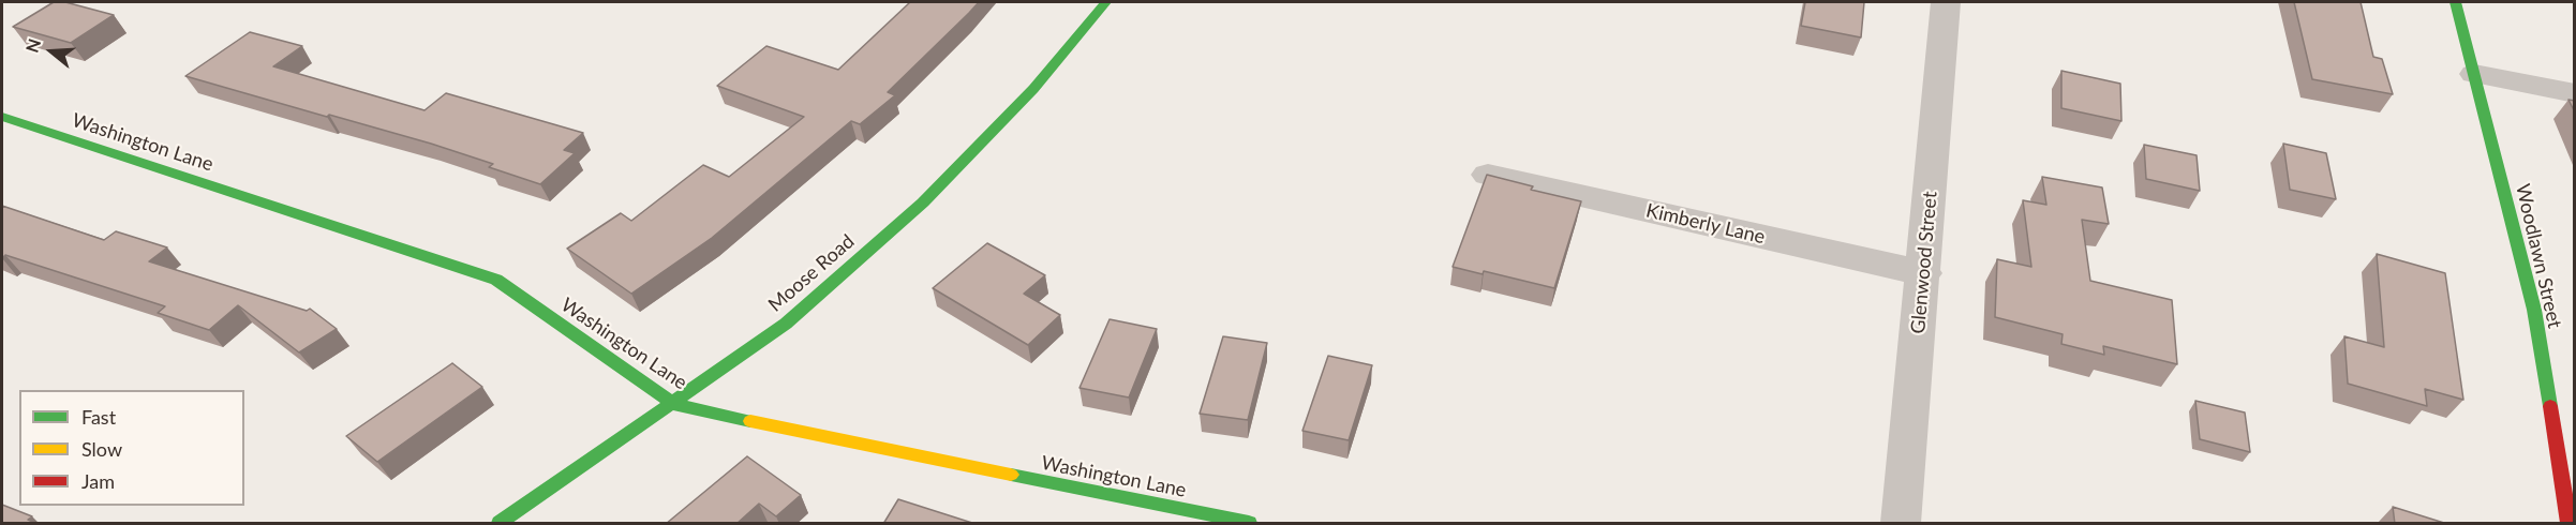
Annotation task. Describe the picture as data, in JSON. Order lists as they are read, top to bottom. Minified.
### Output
{"streets":{"street":["Washington Lane","Kimberly Lane","Woodlawn Street","Glenwood Street","Moose Road"]},"crossings":[["Washington Lane","Moose Road"],["Kimberly Lane","Glenwood Street"]],"legend":["Fast","Slow","Jam"],"north":"left"}
